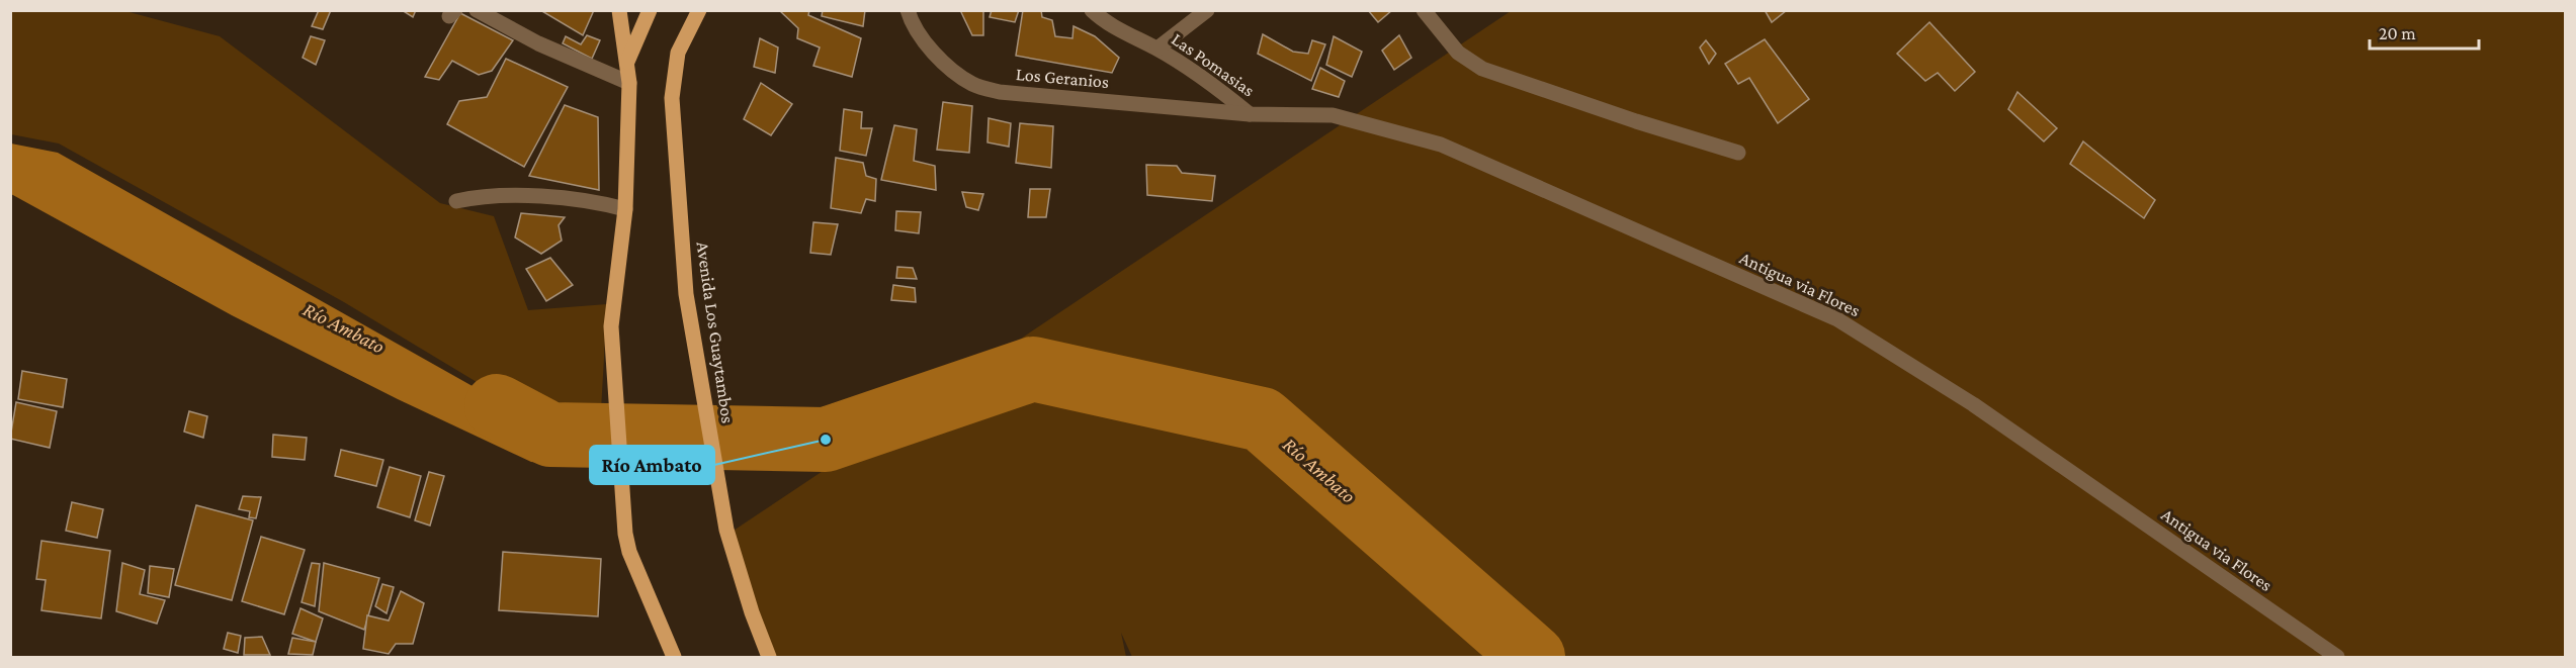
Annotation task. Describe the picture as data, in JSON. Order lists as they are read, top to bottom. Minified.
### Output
{"streets":{"main road":["Avenida Los Guaytambos"],"street":["Las Pomasias","Los Geranios","Antigua via Flores"]},"crossings":[["Las Pomasias","Los Geranios"],["Las Pomasias","Antigua via Flores"],["Los Geranios","Antigua via Flores"]],"water":["Río Ambato"],"places":["Río Ambato"],"scale_bar":"20 m"}
